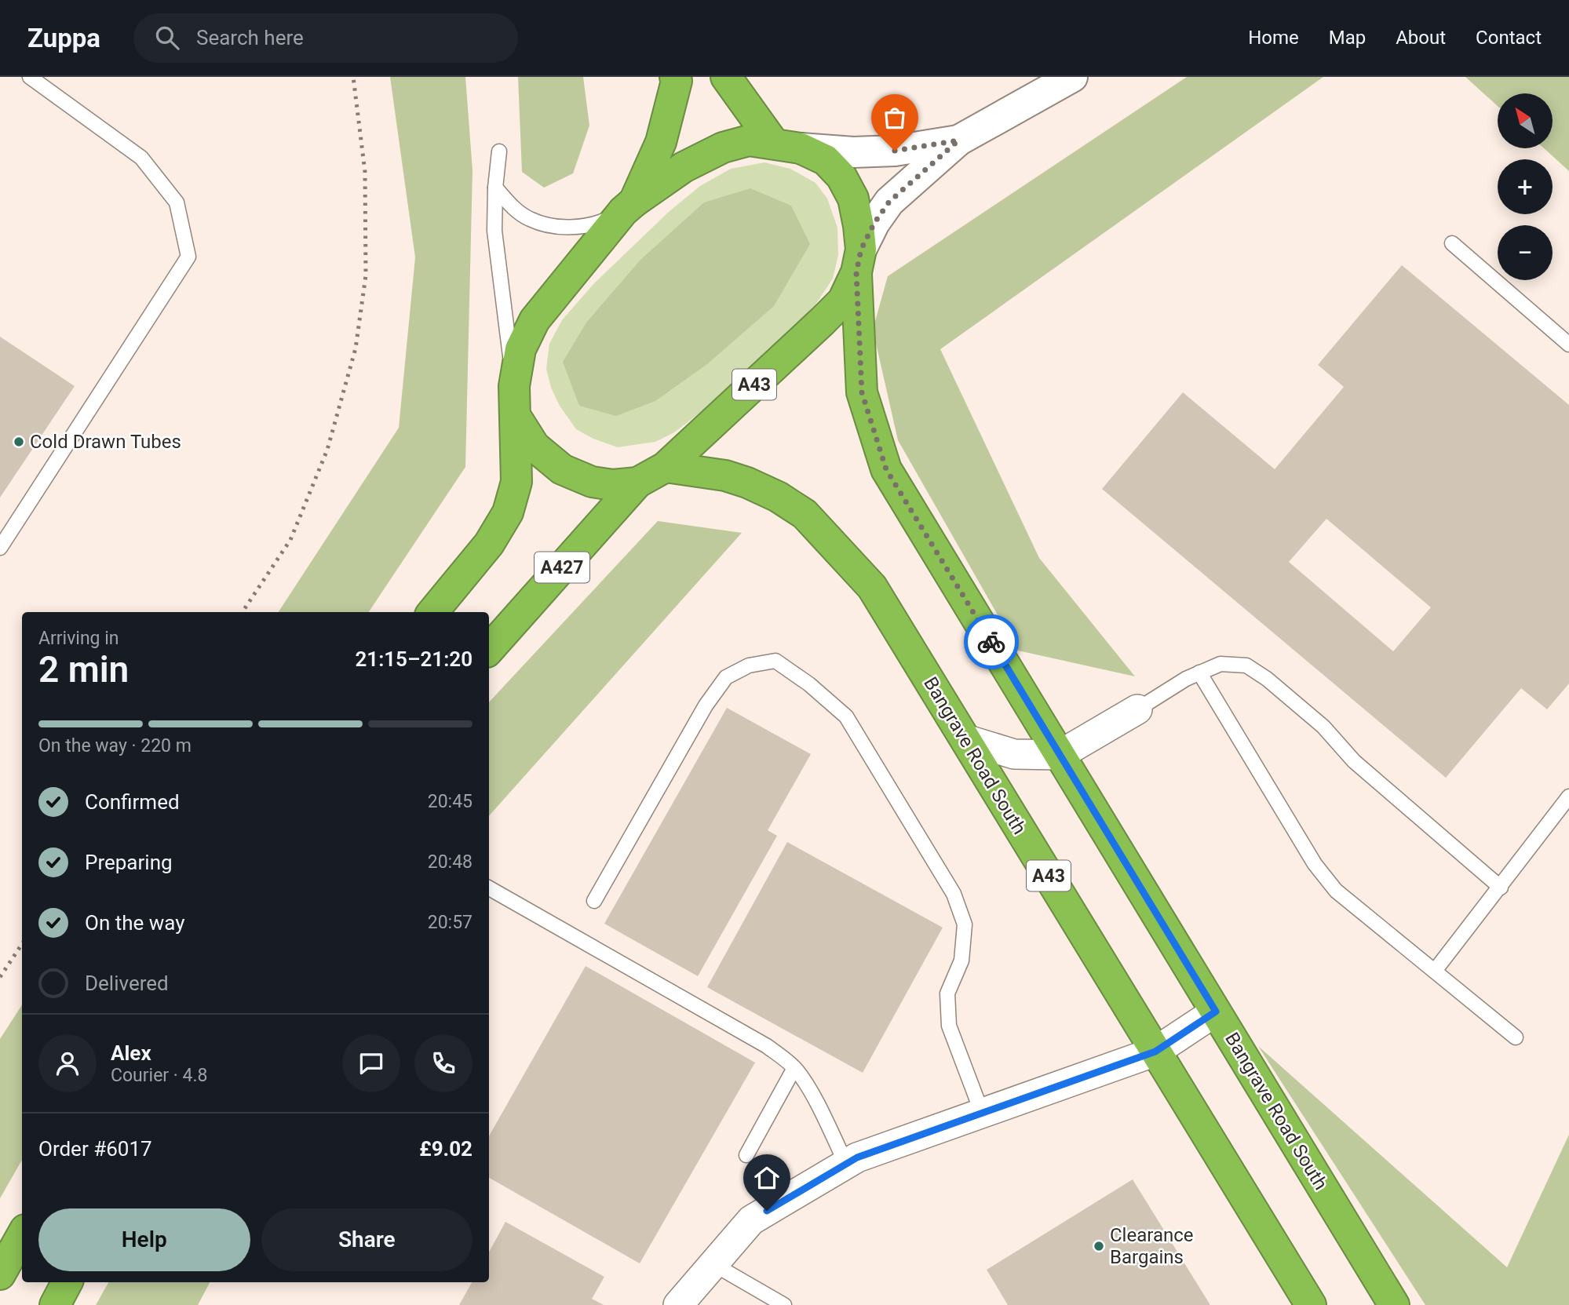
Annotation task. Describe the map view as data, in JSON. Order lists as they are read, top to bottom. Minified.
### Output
{"streets":{"highway":["A43","A427","Bangrave Road South"]},"crossings":[["A43","A427"],["A43","Bangrave Road South"]],"places":["Cold Drawn Tubes","Clearance Bargains"],"north":"top left","page":{"header":"Zuppa","search":"Search here","nav":["Home","Map","About","Contact"],"map_buttons":["+","−"],"heading":["2 min","Arriving in","21:15–21:20"],"panel":["Alex","Courier · 4.8","Order #6017","£9.02"],"bar":"On the way · 220 m","list":[["Confirmed","20:45"],["Preparing","20:48"],["On the way","20:57"],"Delivered"],"buttons":["Help","Share"]}}
